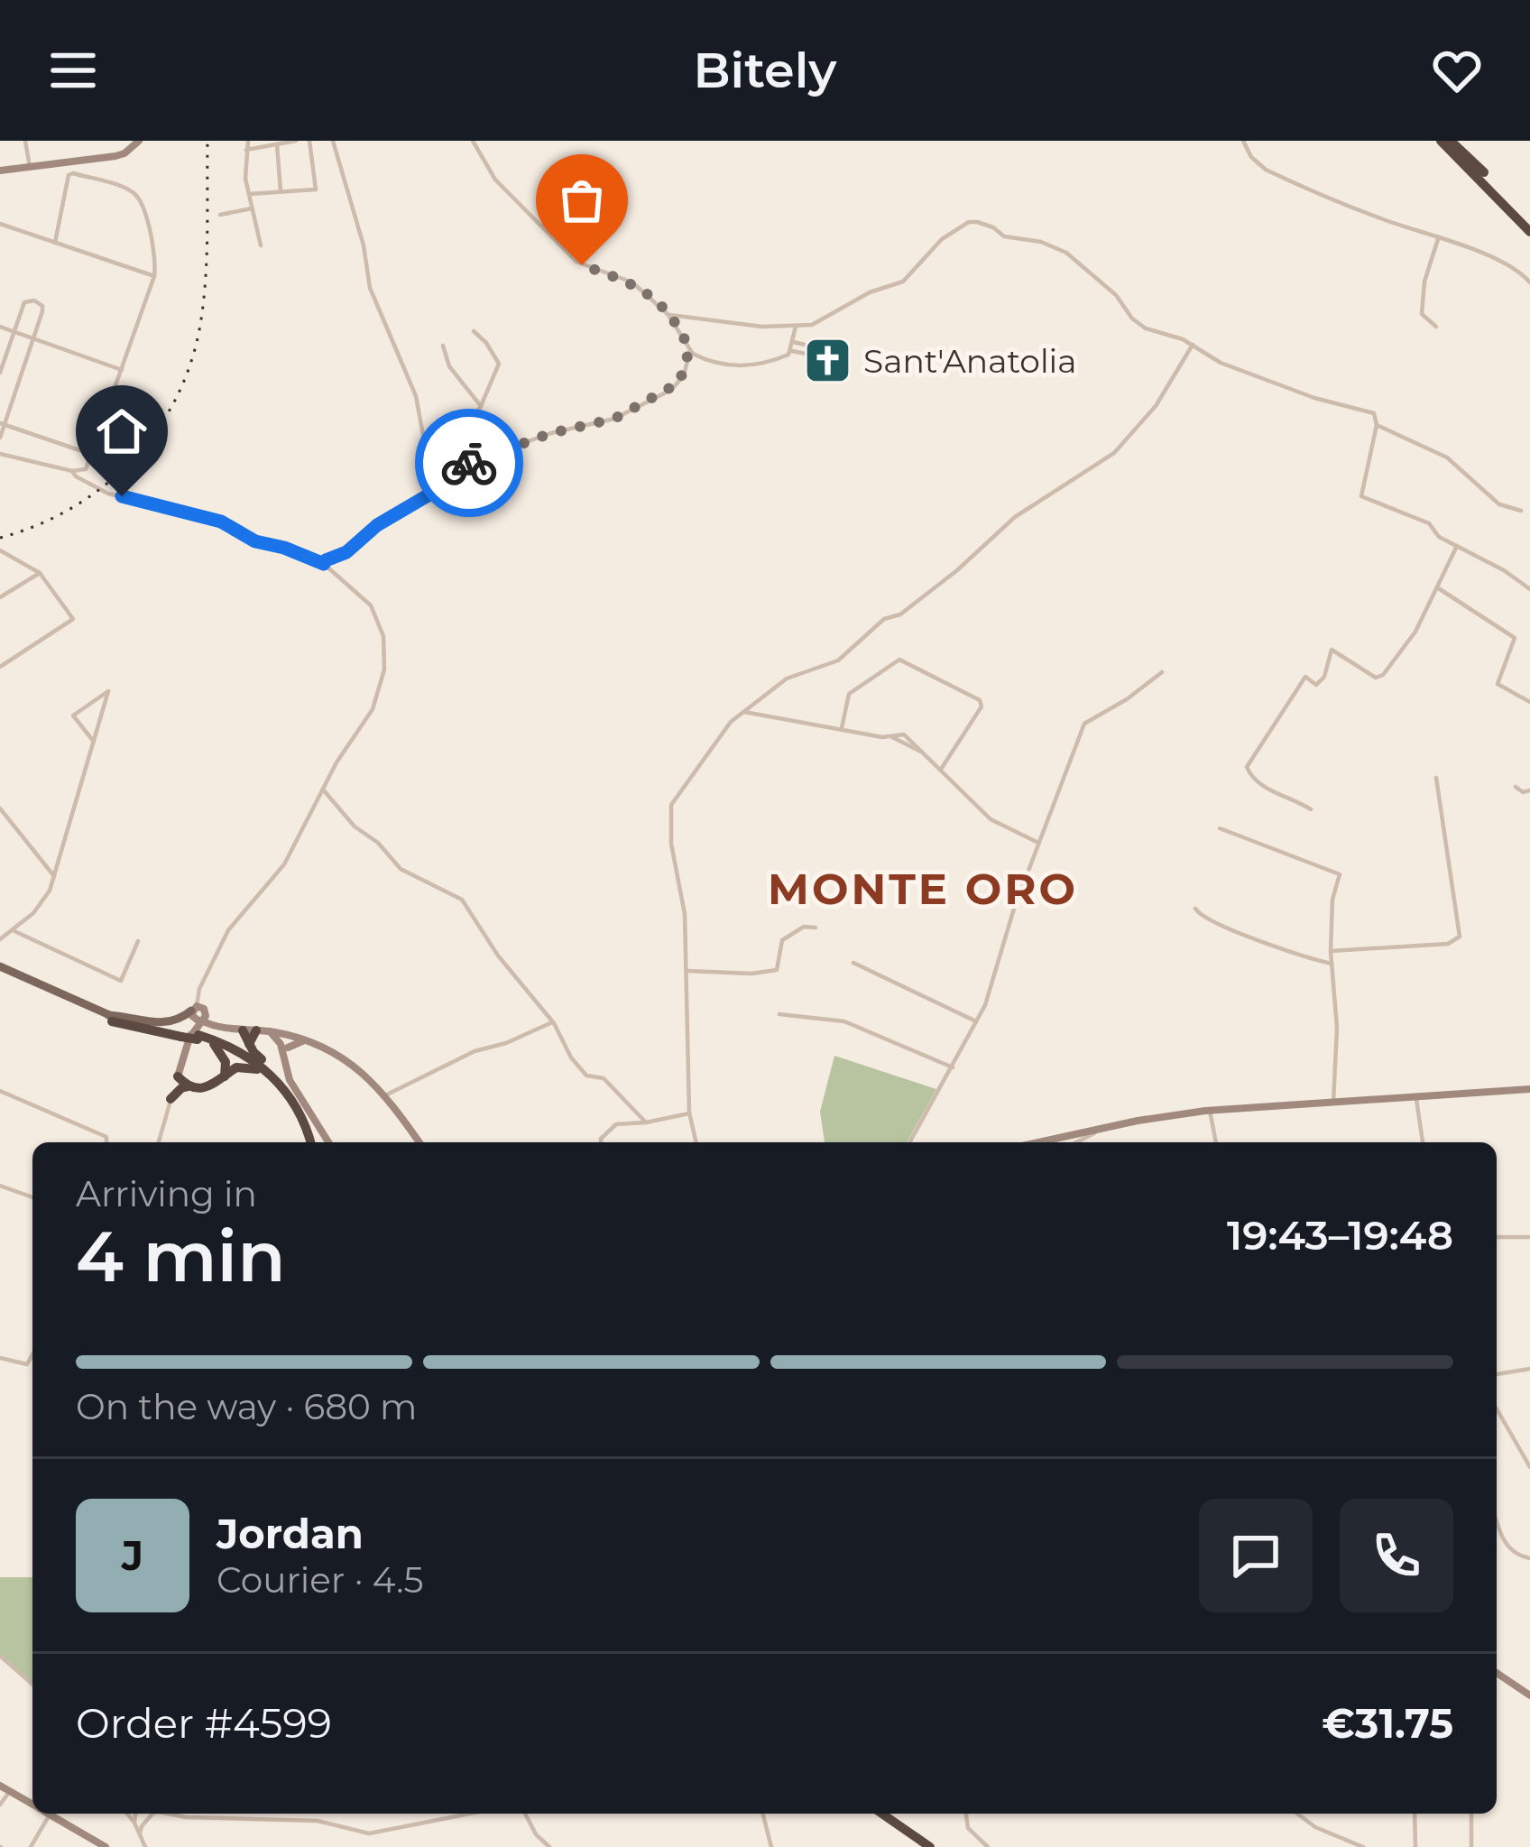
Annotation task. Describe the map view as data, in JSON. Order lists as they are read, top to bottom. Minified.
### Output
{"districts":["MONTE ORO"],"places":{"church":["Sant'Anatolia"]},"page":{"header":"Bitely","heading":["4 min","Arriving in","19:43–19:48"],"panel":["Jordan","Courier · 4.5","Order #4599","€31.75"],"bar":"On the way · 680 m","round":"J"}}
